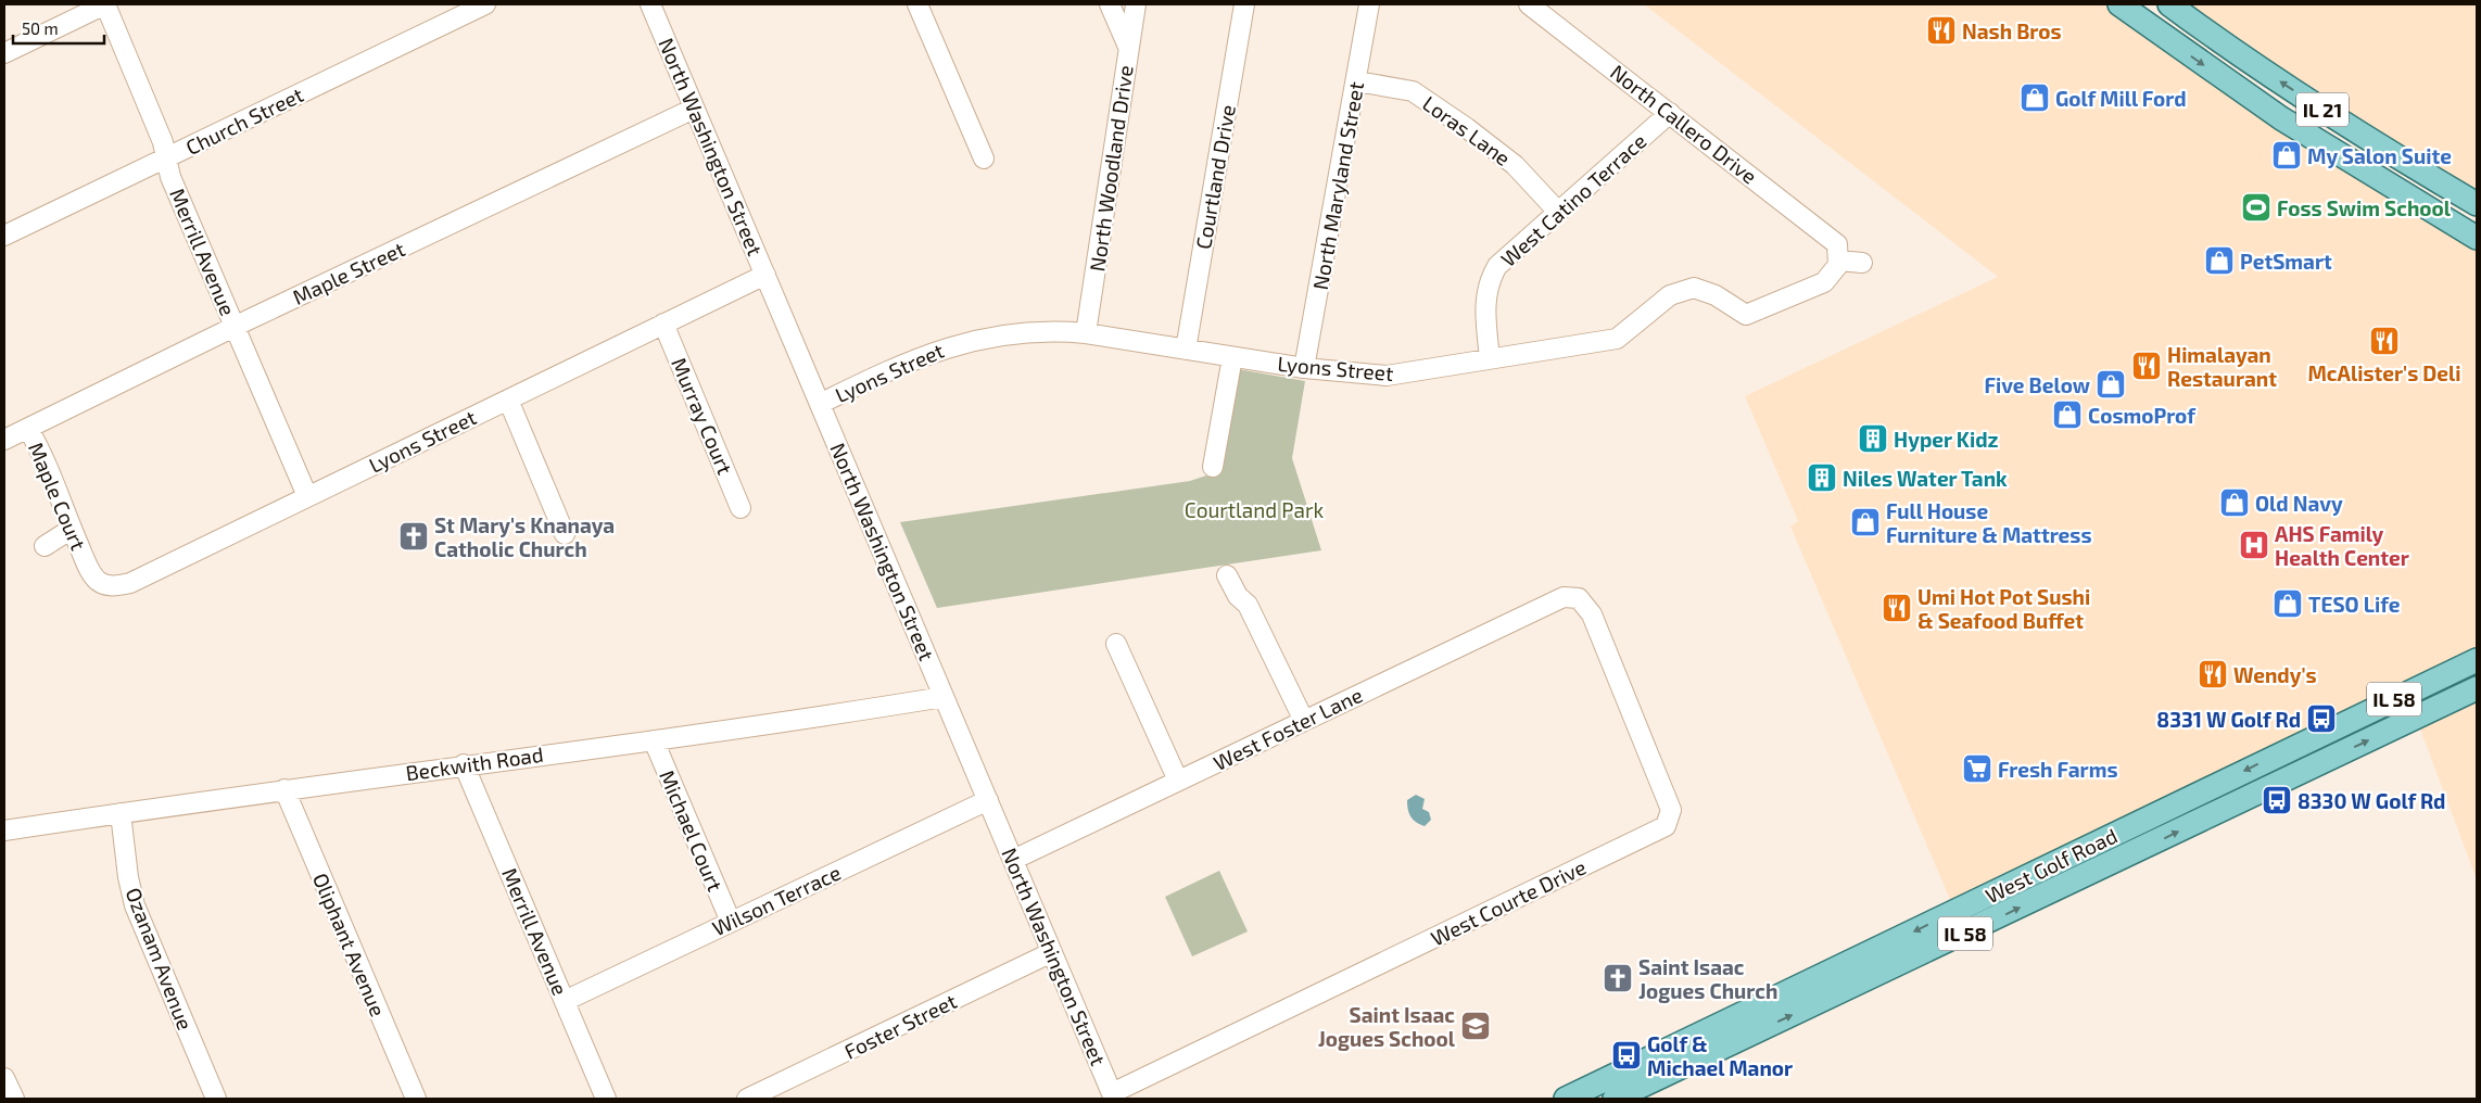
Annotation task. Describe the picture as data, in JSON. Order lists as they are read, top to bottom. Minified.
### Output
{"streets":{"main road":["IL 21","IL 58","West Golf Road"],"street":["Church Street","North Callero Drive","Loras Lane","North Washington Street","North Woodland Drive","Courtland Drive","North Maryland Street","West Catino Terrace","Merrill Avenue","Maple Street","Lyons Street","Murray Court","Maple Court","West Foster Lane","Beckwith Road","Michael Court","Wilson Terrace","West Courte Drive","Oliphant Avenue","Ozanam Avenue","Foster Street"]},"crossings":[["Church Street","Merrill Avenue"],["North Callero Drive","West Catino Terrace"],["North Callero Drive","Lyons Street"],["Loras Lane","North Maryland Street"],["Loras Lane","West Catino Terrace"],["North Washington Street","Maple Street"],["North Washington Street","Lyons Street"],["North Washington Street","West Foster Lane"],["North Washington Street","Beckwith Road"],["North Washington Street","Wilson Terrace"],["North Washington Street","West Courte Drive"],["North Washington Street","Foster Street"],["North Woodland Drive","Lyons Street"],["Courtland Drive","Lyons Street"],["North Maryland Street","Lyons Street"],["West Catino Terrace","Lyons Street"],["Merrill Avenue","Maple Street"],["Merrill Avenue","Lyons Street"],["Merrill Avenue","Beckwith Road"],["Merrill Avenue","Wilson Terrace"],["Maple Street","Maple Court"],["Lyons Street","Murray Court"],["Lyons Street","Maple Court"],["West Foster Lane","West Courte Drive"],["Beckwith Road","Michael Court"],["Beckwith Road","Oliphant Avenue"],["Beckwith Road","Ozanam Avenue"],["Michael Court","Wilson Terrace"]],"parks":["Courtland Park"],"places":{"restaurant":["Nash Bros","McAlister's Deli","Himalayan Restaurant","Umi Hot Pot Sushi & Seafood Buffet","Wendy's"],"shop":["Golf Mill Ford","My Salon Suite","PetSmart","Five Below","CosmoProf","Old Navy","Full House Furniture & Mattress","TESO Life"],"sports":["Foss Swim School"],"building":["Hyper Kidz","Niles Water Tank"],"church":["St Mary's Knanaya Catholic Church","Saint Isaac Jogues Church"],"hospital":["AHS Family Health Center"],"bus stop":["8331 W Golf Rd","8330 W Golf Rd","Golf & Michael Manor"],"supermarket":["Fresh Farms"],"school or university":["Saint Isaac Jogues School"]},"scale_bar":"50 m"}
